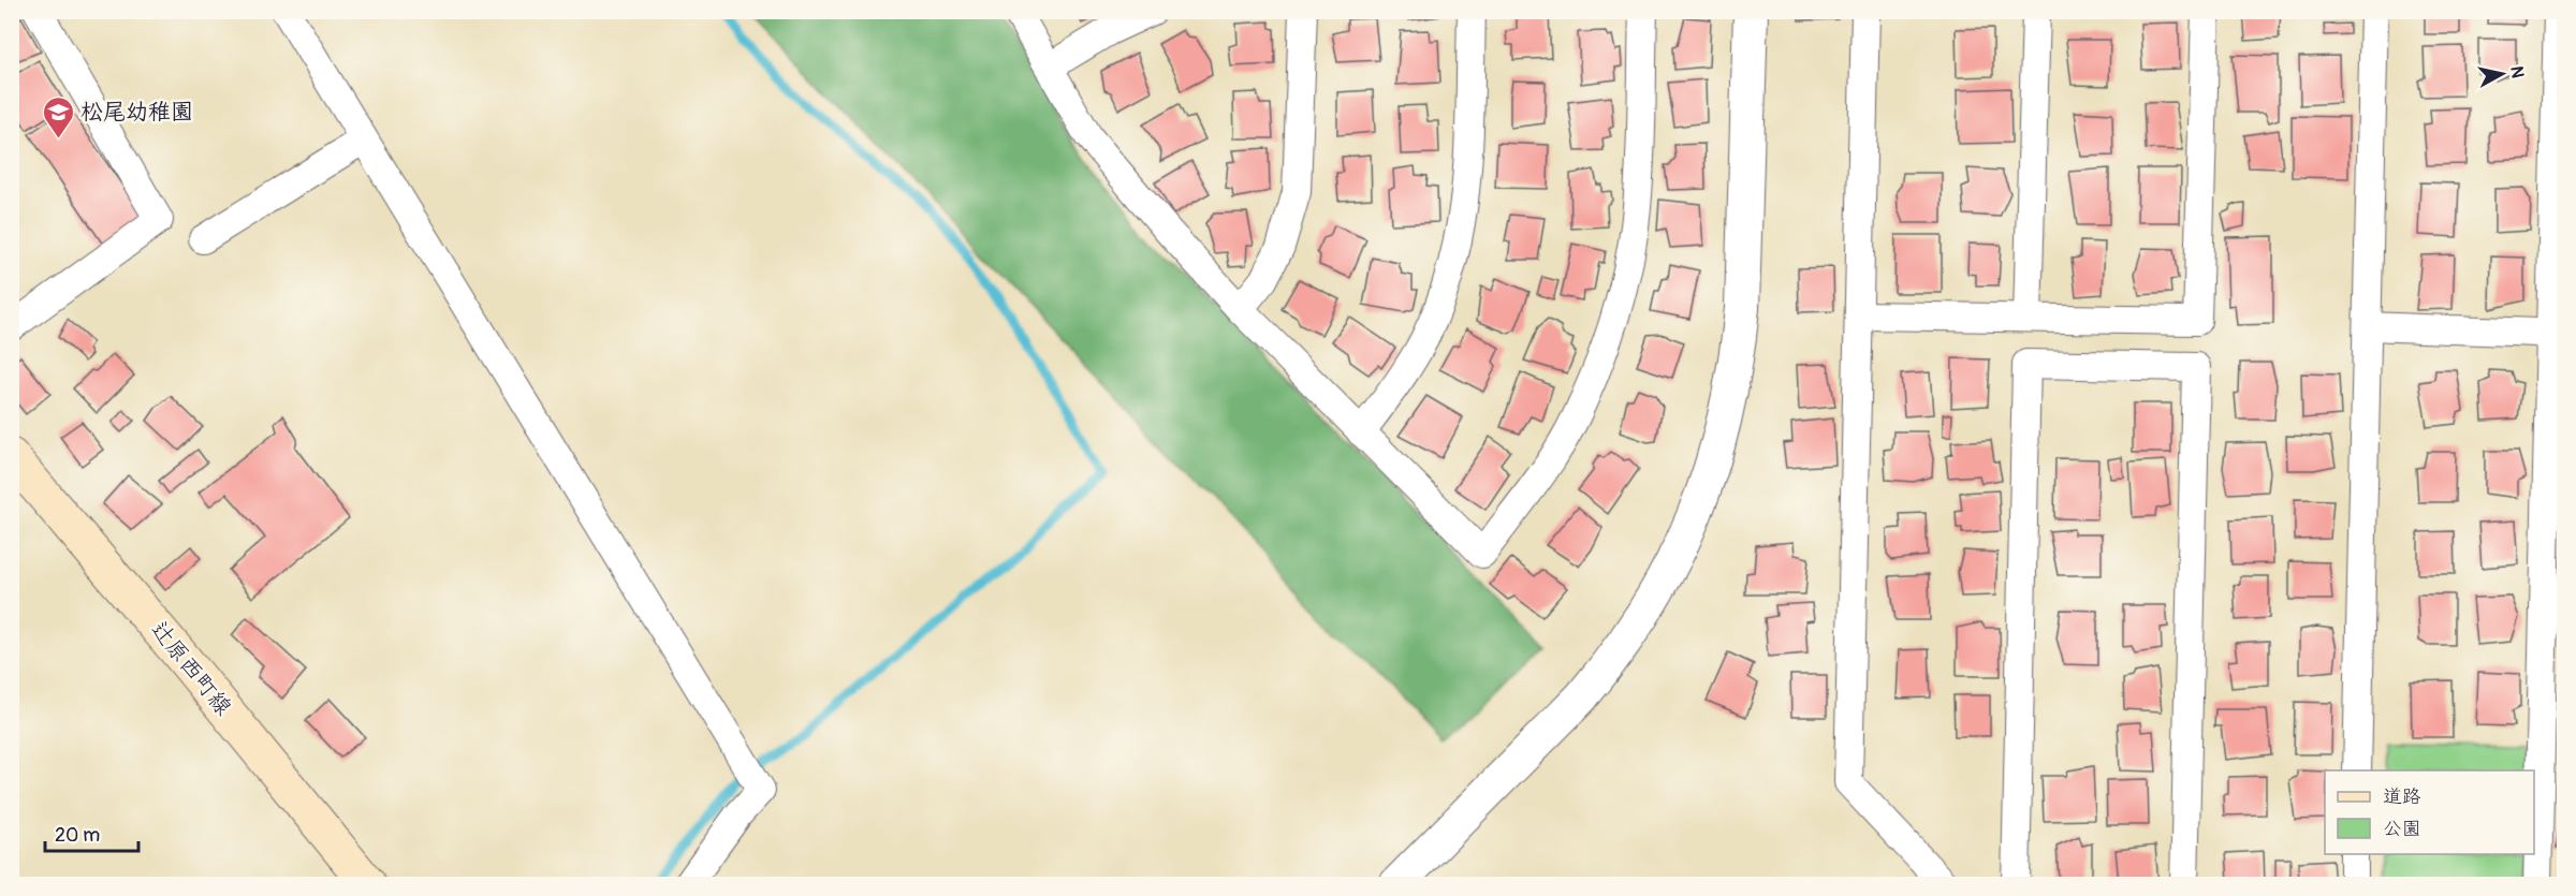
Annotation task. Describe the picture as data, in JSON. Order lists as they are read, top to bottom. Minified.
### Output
{"streets":{"main road":["辻原西町線"]},"places":{"school or university":["松尾幼稚園"]},"legend":["道路","公園"],"scale_bar":"20 m","north":"right"}
